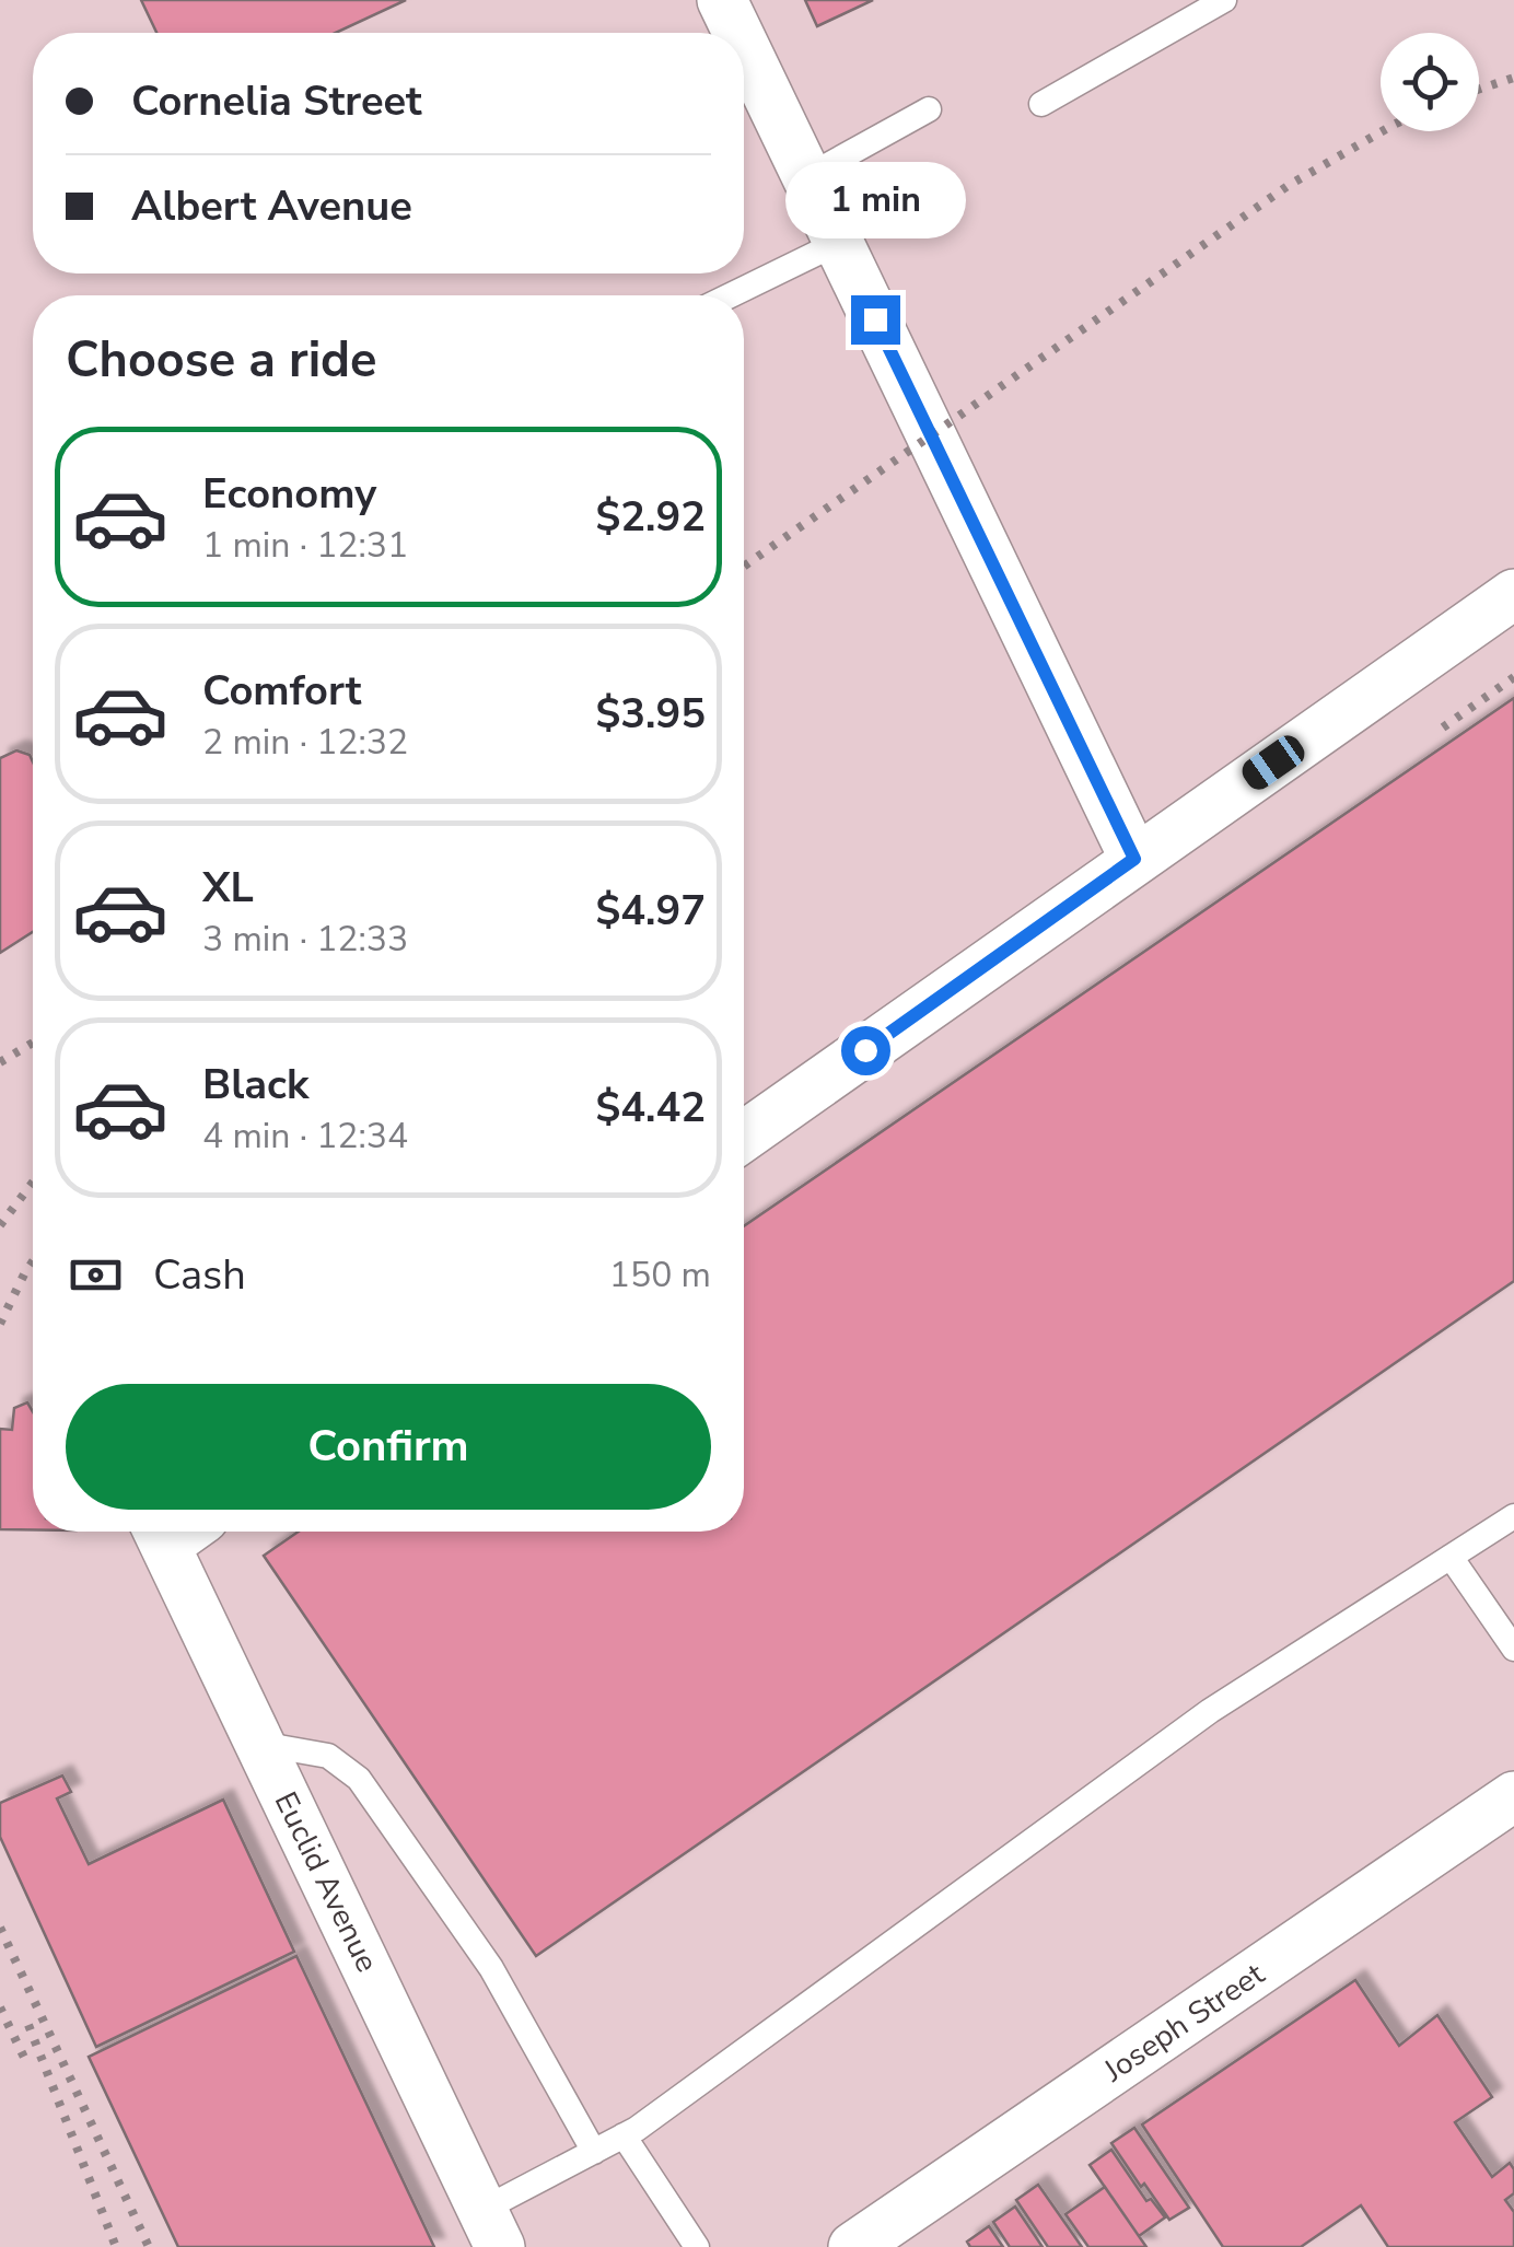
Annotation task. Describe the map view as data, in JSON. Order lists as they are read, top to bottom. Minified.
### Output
{"streets":{"street":["Euclid Avenue","Joseph Street"]},"page":{"banner":["Cornelia Street","Albert Avenue"],"bubble":"1 min","heading":"Choose a ride","list":[{"name":"Economy","note":"1 min · 12:31","value":"$2.92"},{"name":"Comfort","note":"2 min · 12:32","value":"$3.95"},{"name":"XL","note":"3 min · 12:33","value":"$4.97"},{"name":"Black","note":"4 min · 12:34","value":"$4.42"}],"pay":["Cash","150 m"],"buttons":"Confirm"}}
